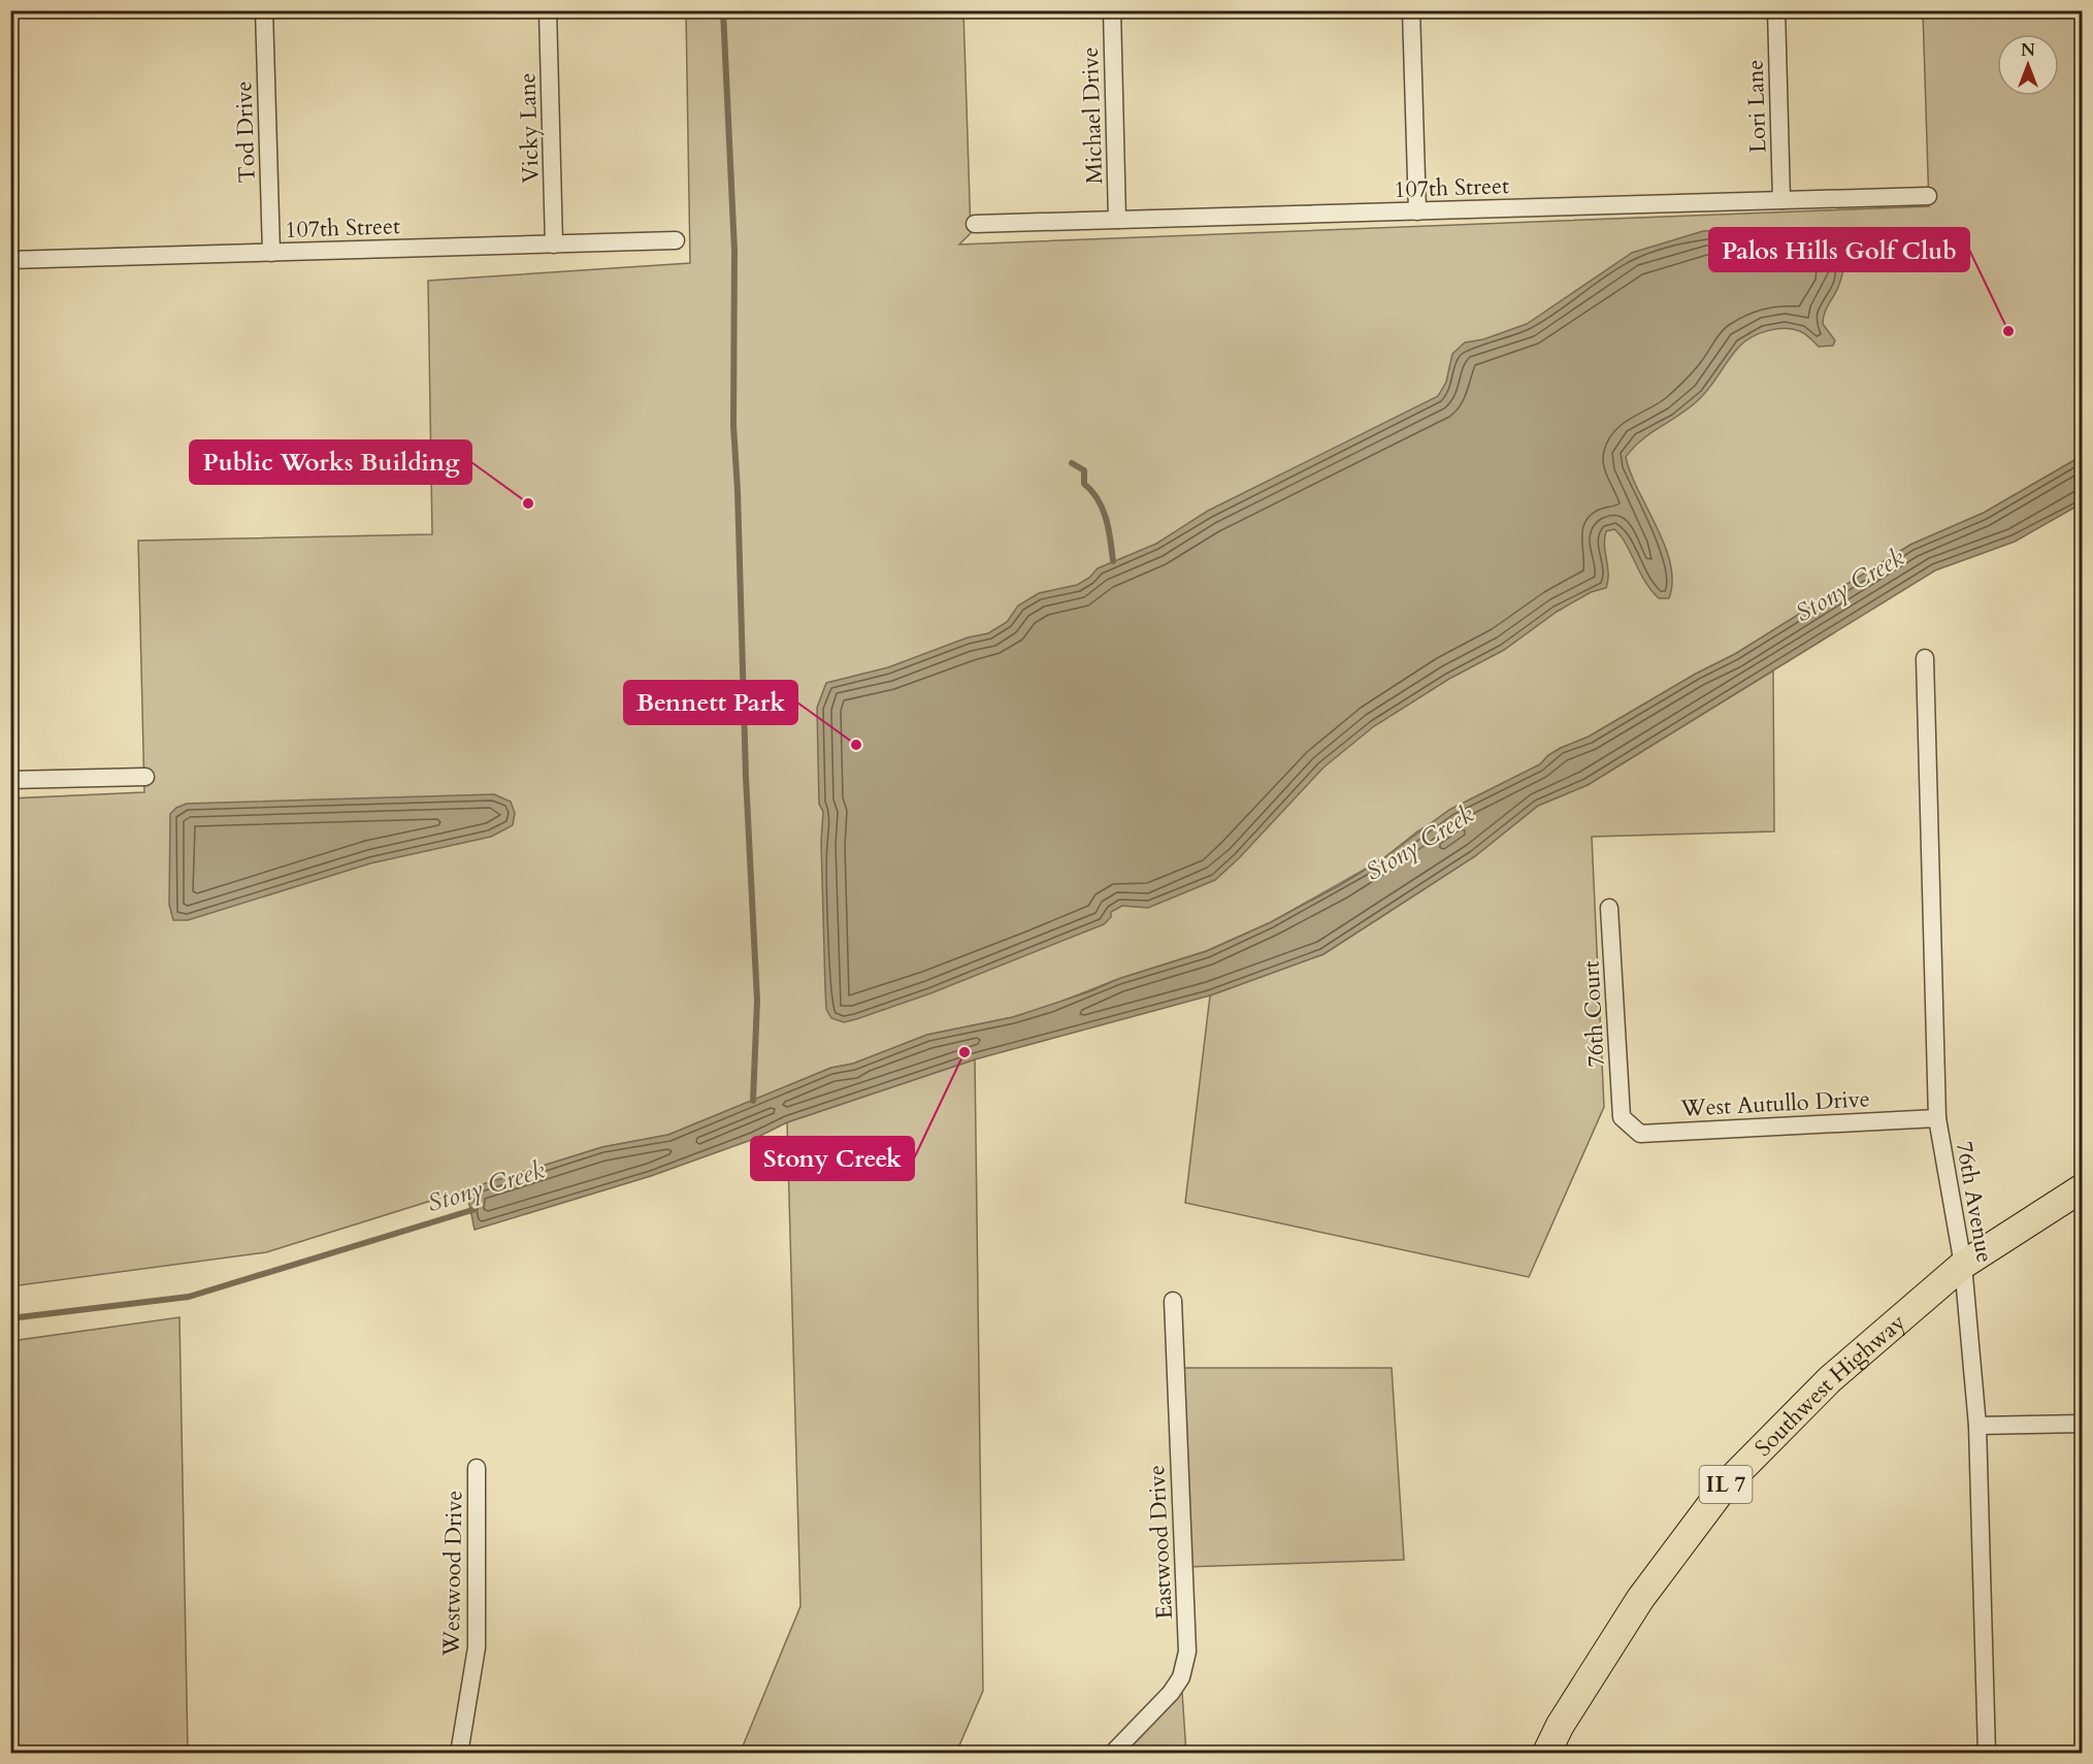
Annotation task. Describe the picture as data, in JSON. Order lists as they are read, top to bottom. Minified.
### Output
{"streets":{"main road":["Southwest Highway","IL 7"],"street":["Lori Lane","Michael Drive","Vicky Lane","Tod Drive","107th Street","76th Court","West Autullo Drive","76th Avenue","Eastwood Drive","Westwood Drive"]},"crossings":[["Lori Lane","107th Street"],["Michael Drive","107th Street"],["Vicky Lane","107th Street"],["Tod Drive","107th Street"],["76th Court","West Autullo Drive"],["West Autullo Drive","76th Avenue"],["76th Avenue","Southwest Highway"]],"water":["Stony Creek"],"places":["Palos Hills Golf Club","Public Works Building","Bennett Park","Stony Creek"],"north":"top"}
